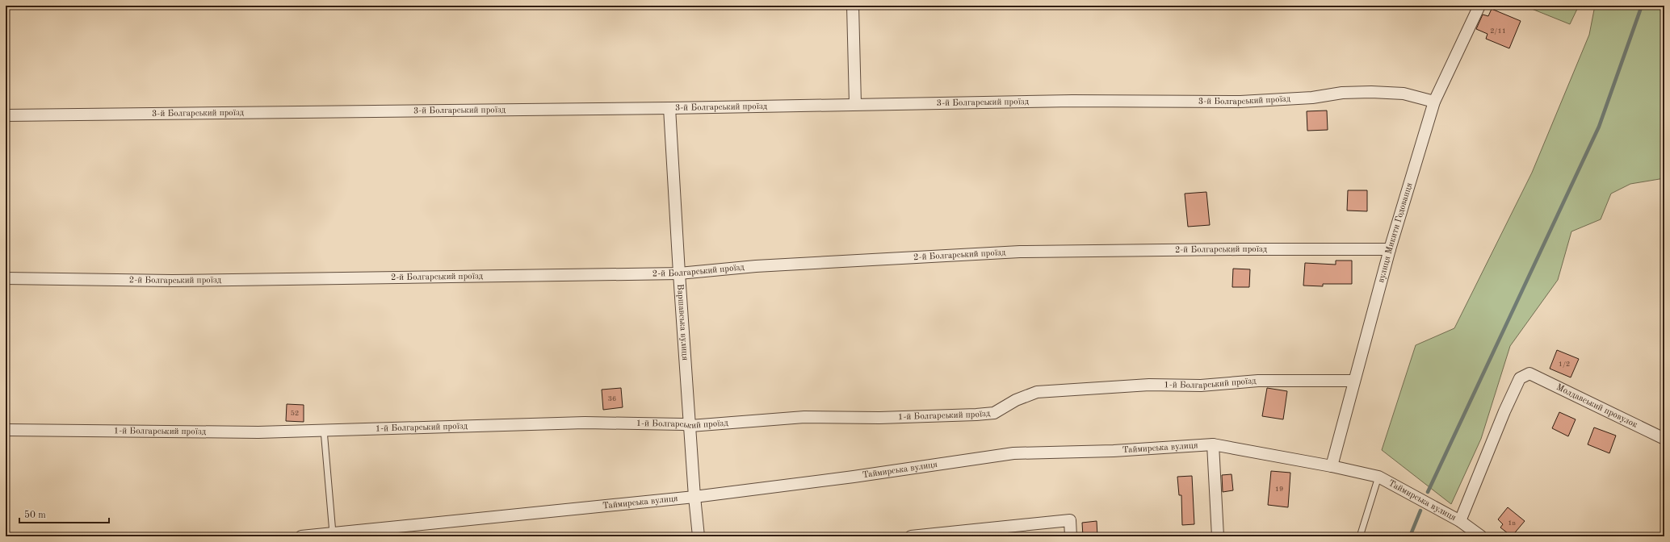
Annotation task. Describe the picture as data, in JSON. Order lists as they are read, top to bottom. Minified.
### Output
{"streets":{"street":["3-й Болгарський проїзд","вулиця Микити Годованця","2-й Болгарський проїзд","Варшавська вулиця","1-й Болгарський проїзд","Молдавський провулок","Таймирська вулиця"]},"crossings":[["3-й Болгарський проїзд","вулиця Микити Годованця"],["3-й Болгарський проїзд","Варшавська вулиця"],["вулиця Микити Годованця","2-й Болгарський проїзд"],["вулиця Микити Годованця","1-й Болгарський проїзд"],["вулиця Микити Годованця","Таймирська вулиця"],["2-й Болгарський проїзд","Варшавська вулиця"],["Варшавська вулиця","1-й Болгарський проїзд"],["Варшавська вулиця","Таймирська вулиця"],["Молдавський провулок","Таймирська вулиця"]],"house_numbers":["2/11","1/2","36","52","19","1в"],"scale_bar":"50 m"}
